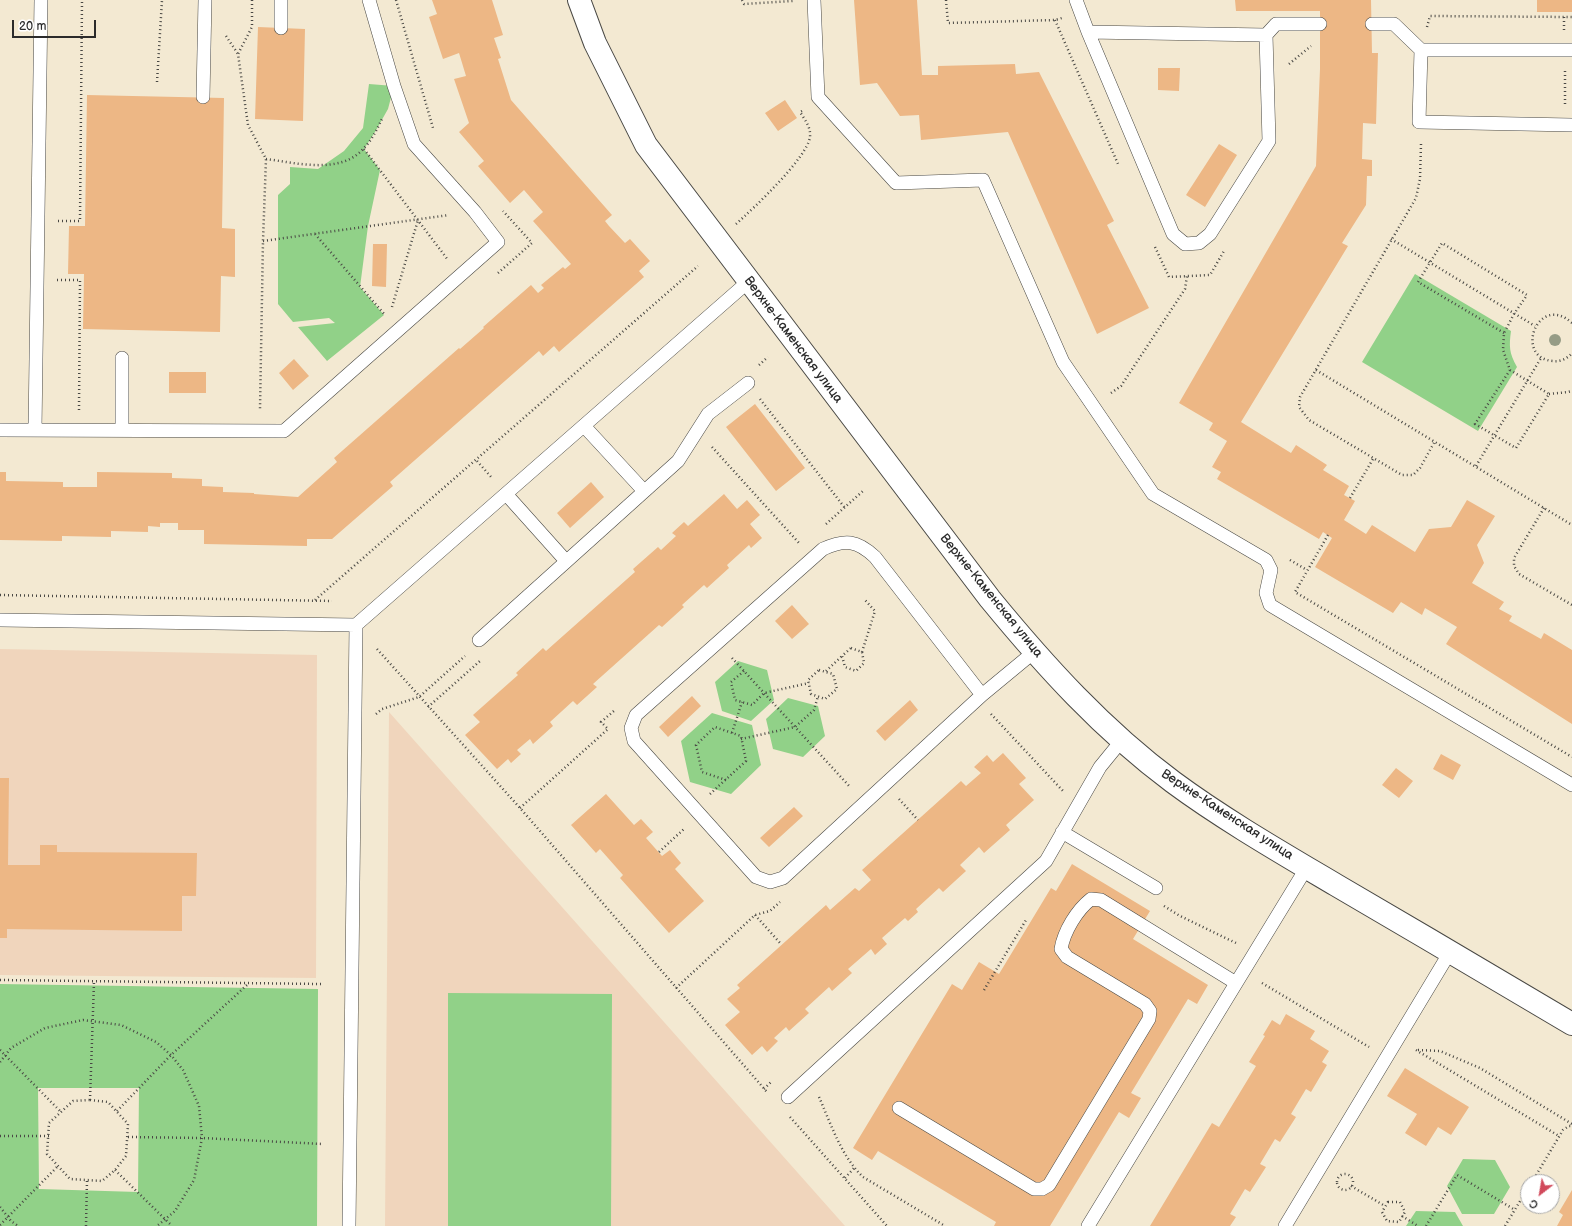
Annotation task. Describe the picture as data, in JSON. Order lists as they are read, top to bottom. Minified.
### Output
{"streets":{"street":["Верхне-Каменская улица"]},"scale_bar":"20 m","north":"bottom left"}
